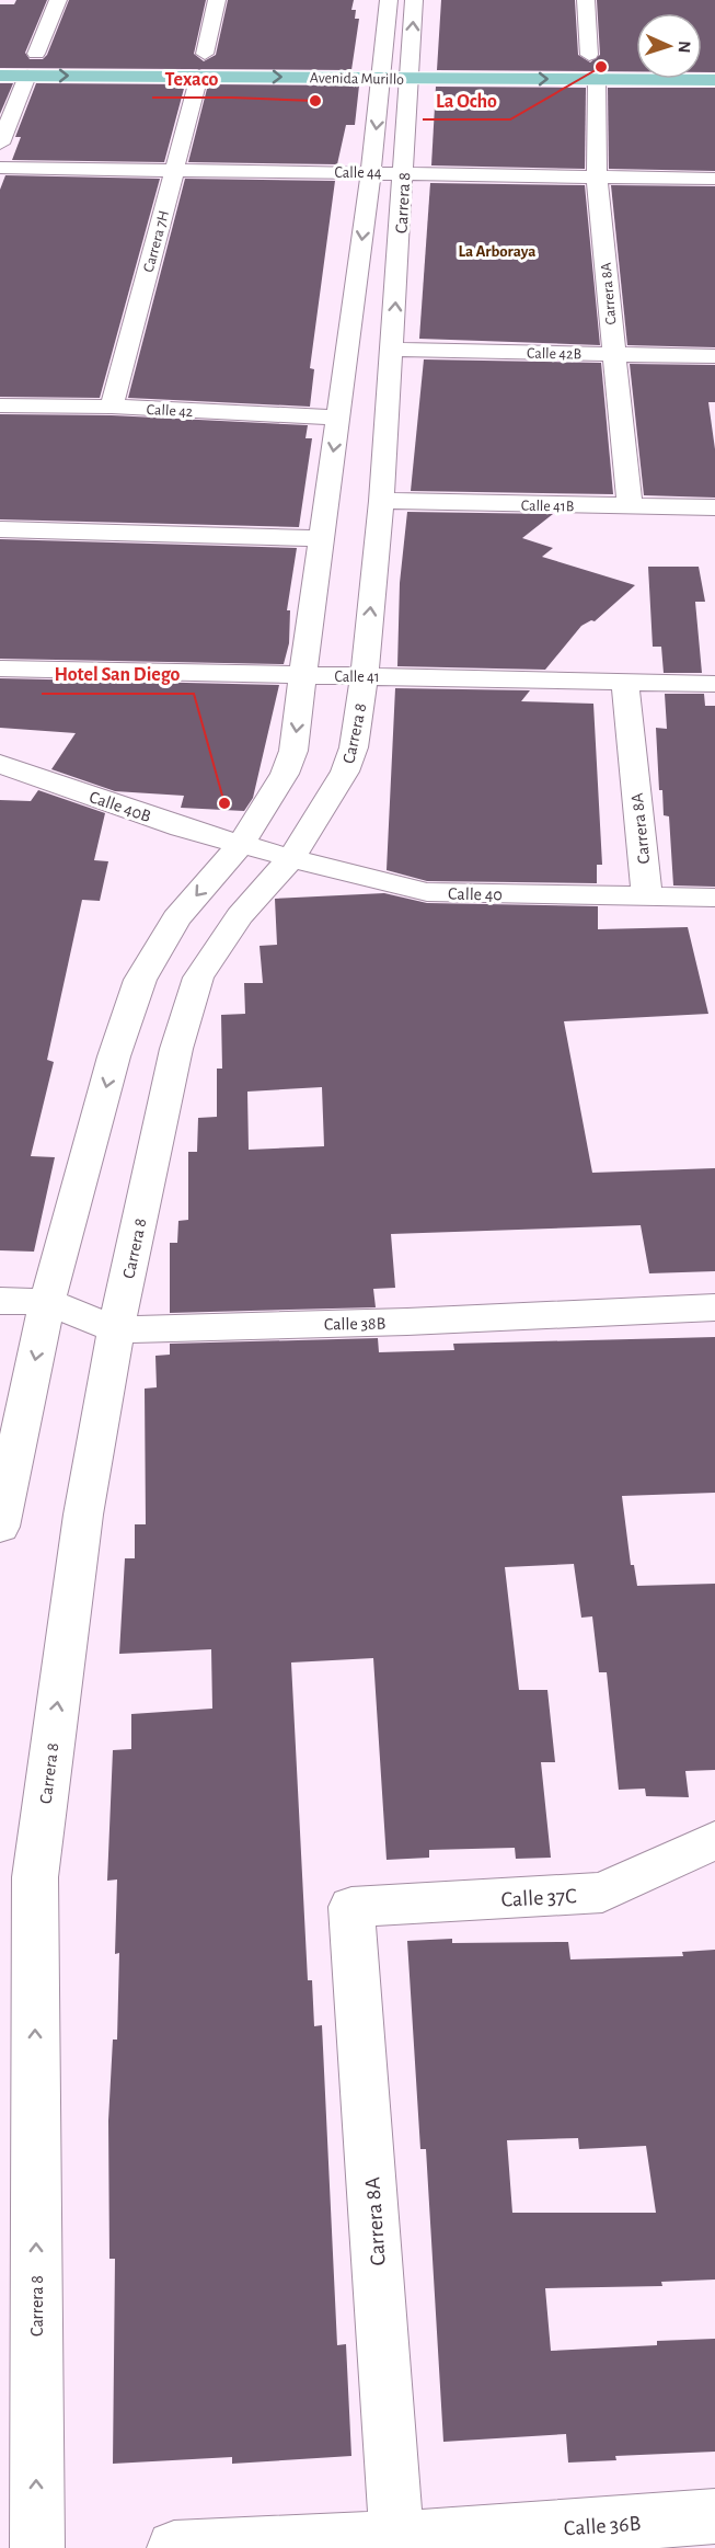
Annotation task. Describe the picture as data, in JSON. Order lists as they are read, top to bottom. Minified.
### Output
{"streets":{"main road":["Avenida Murillo"],"street":["Calle 44","Carrera 8","Carrera 7H","Carrera 8A","Calle 42B","Calle 42","Calle 41B","Calle 41","Calle 40B","Calle 40","Calle 38B","Calle 37C","Calle 36B"]},"crossings":[["Avenida Murillo","Carrera 8"],["Avenida Murillo","Carrera 7H"],["Avenida Murillo","Carrera 8A"],["Calle 44","Carrera 8"],["Calle 44","Carrera 7H"],["Calle 44","Carrera 8A"],["Carrera 8","Calle 42B"],["Carrera 8","Calle 42"],["Carrera 8","Calle 41B"],["Carrera 8","Calle 41"],["Carrera 8","Calle 40B"],["Carrera 8","Calle 40"],["Carrera 8","Calle 38B"],["Carrera 7H","Calle 42"],["Carrera 8A","Calle 42B"],["Carrera 8A","Calle 41B"],["Carrera 8A","Calle 41"],["Carrera 8A","Calle 40"],["Carrera 8A","Calle 37C"],["Carrera 8A","Calle 36B"],["Calle 40B","Calle 40"]],"one_way":["Avenida Murillo"],"districts":["La Arboraya"],"places":["La Ocho","Texaco","Hotel San Diego"],"north":"right"}
